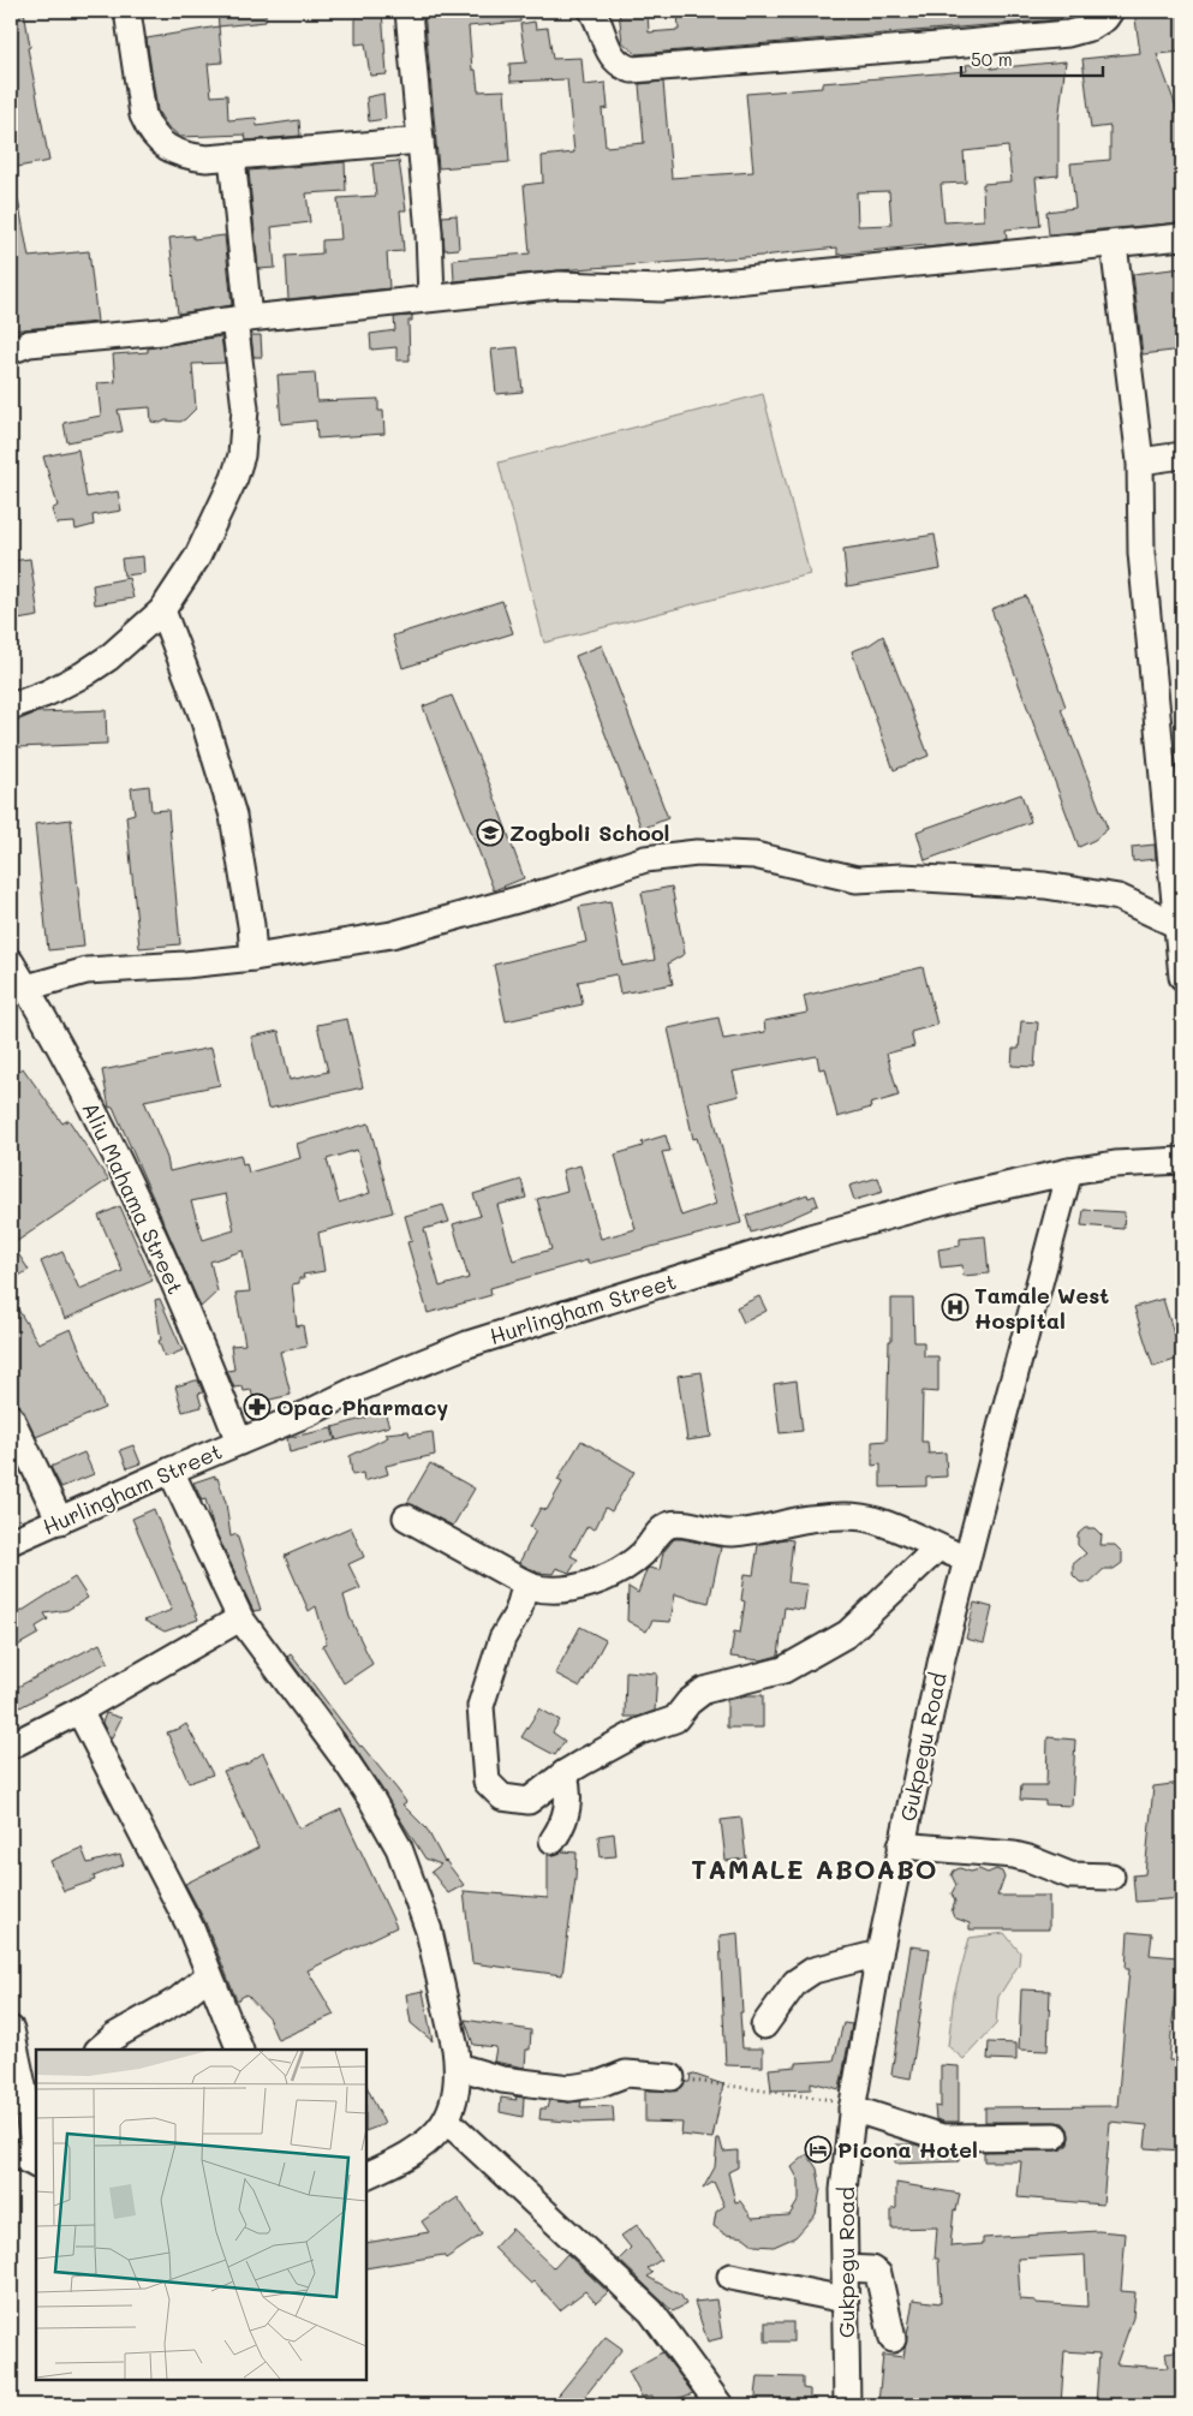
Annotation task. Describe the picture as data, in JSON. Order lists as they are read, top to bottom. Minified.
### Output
{"streets":{"street":["Aliu Mahama Street","Hurlingham Street","Gukpegu Road"]},"crossings":[["Aliu Mahama Street","Hurlingham Street"],["Hurlingham Street","Gukpegu Road"]],"districts":["TAMALE ABOABO"],"places":{"school or university":["Zogboli School"],"hospital":["Tamale West Hospital"],"pharmacy":["Opac Pharmacy"],"hotel":["Picona Hotel"]},"scale_bar":"50 m"}
